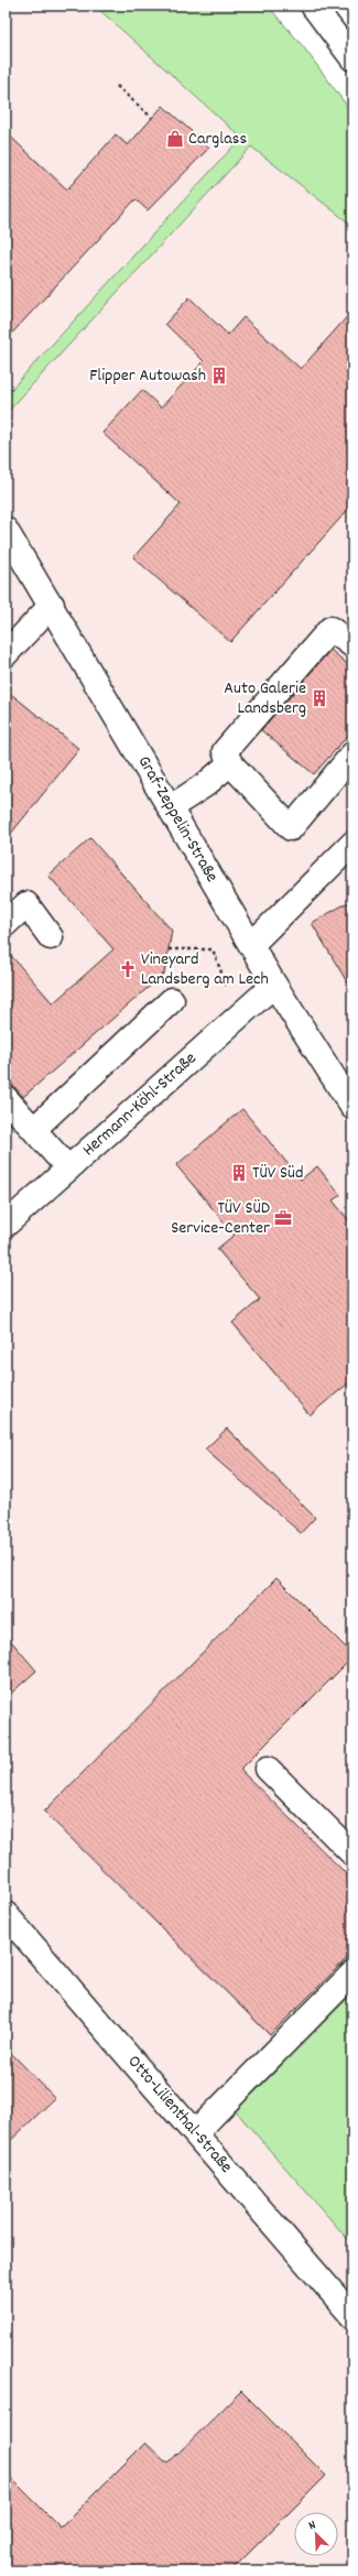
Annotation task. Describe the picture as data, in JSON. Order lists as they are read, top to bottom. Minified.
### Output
{"streets":{"street":["Graf-Zeppelin-Straße","Hermann-Köhl-Straße","Otto-Lilienthal-Straße"]},"crossings":[["Graf-Zeppelin-Straße","Hermann-Köhl-Straße"]],"places":{"shop":["Carglass"],"building":["Flipper Autowash","Auto Galerie Landsberg","TÜV Süd"],"church":["Vineyard Landsberg am Lech"],"office":["TÜV SÜD Service-Center"]},"north":"top left"}
